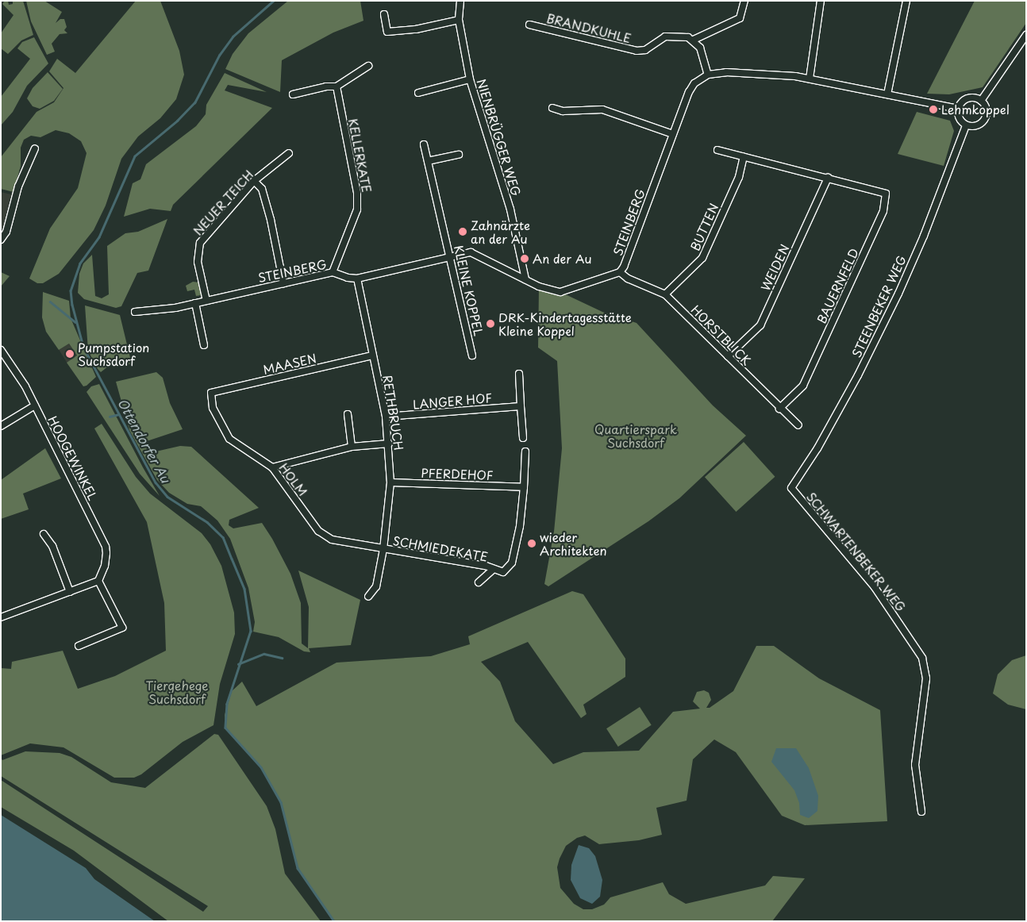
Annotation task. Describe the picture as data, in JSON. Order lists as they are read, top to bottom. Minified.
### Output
{"streets":{"street":["BRANDKUHLE","NIENBRÜGGER WEG","KELLERKATE","NEUER TEICH","STEINBERG","BUTTEN","WEIDEN","BAUERNFELD","KLEINE KOPPEL","STEENBEKER WEG","HORSTBLICK","MAASEN","LANGER HOF","RETHBRUCH","HOOGEWINKEL","PFERDEHOF","HOLM","SCHMIEDEKATE","SCHWARTENBEKER WEG"]},"crossings":[["NIENBRÜGGER WEG","STEINBERG"],["KELLERKATE","STEINBERG"],["NEUER TEICH","STEINBERG"],["STEINBERG","KLEINE KOPPEL"],["STEINBERG","HORSTBLICK"],["STEINBERG","RETHBRUCH"],["BUTTEN","HORSTBLICK"],["WEIDEN","BAUERNFELD"],["WEIDEN","HORSTBLICK"],["BAUERNFELD","HORSTBLICK"],["STEENBEKER WEG","SCHWARTENBEKER WEG"],["MAASEN","RETHBRUCH"],["MAASEN","HOLM"],["LANGER HOF","RETHBRUCH"],["RETHBRUCH","PFERDEHOF"],["RETHBRUCH","HOLM"],["RETHBRUCH","SCHMIEDEKATE"],["PFERDEHOF","SCHMIEDEKATE"],["HOLM","SCHMIEDEKATE"]],"water":["Ottendorfer Au"],"parks":["Quartierspark Suchsdorf","Tiergehege Suchsdorf"],"places":["Lehmkoppel","Zahnärzte an der Au","An der Au","DRK-Kindertagesstätte Kleine Koppel","Pumpstation Suchsdorf","wieder Architekten"]}
